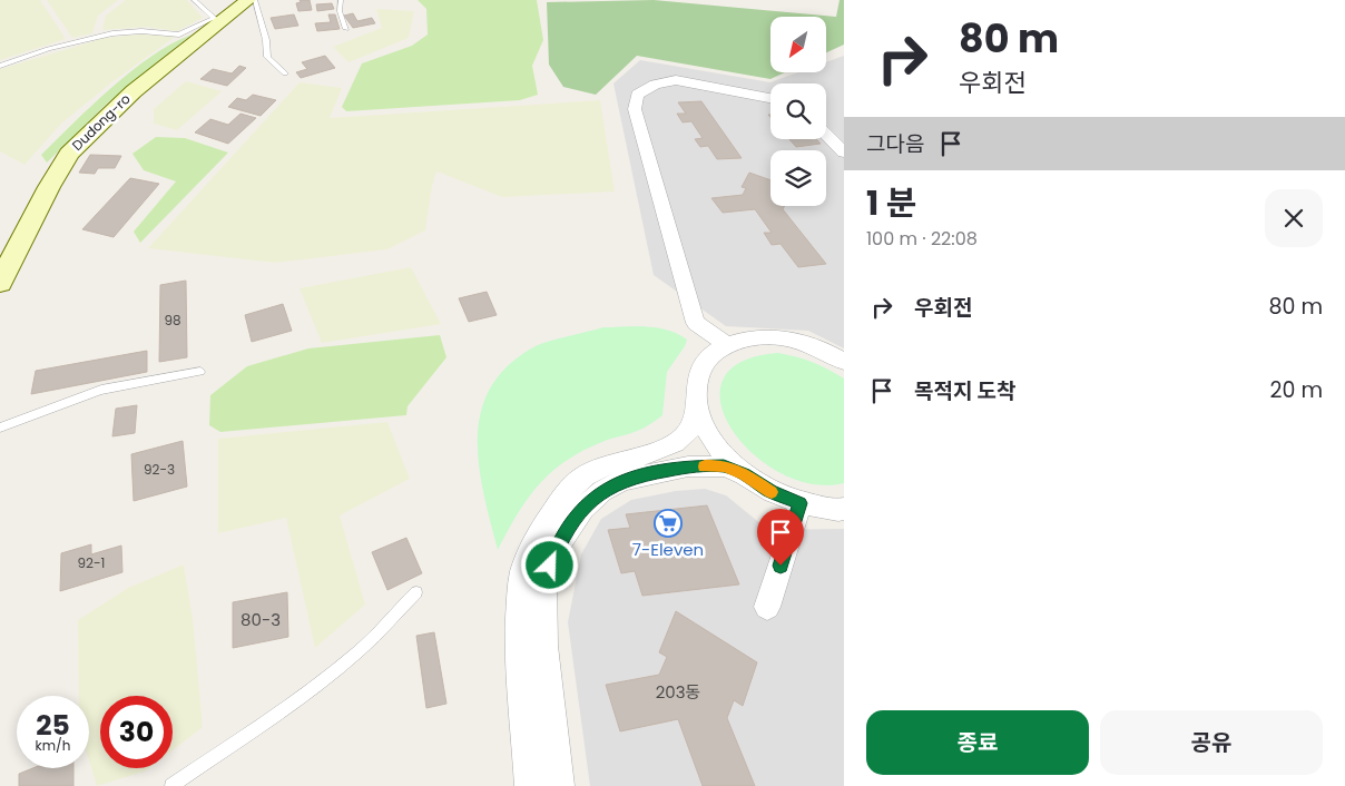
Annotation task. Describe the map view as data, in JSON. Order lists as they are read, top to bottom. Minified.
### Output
{"streets":{"street":["Dudong-ro"]},"places":{"supermarket":["7-Eleven"]},"house_numbers":["98","92-3","92-1","80-3","203동"],"north":"bottom left","page":{"turn":["80 m","우회전"],"then":"그다음","heading":["1 분","100 m · 22:08"],"list":[{"name":"우회전","value":"80 m"},{"name":"목적지 도착","value":"20 m"}],"speed":"25 km/h","limit":"30","buttons":["종료","공유"]}}
